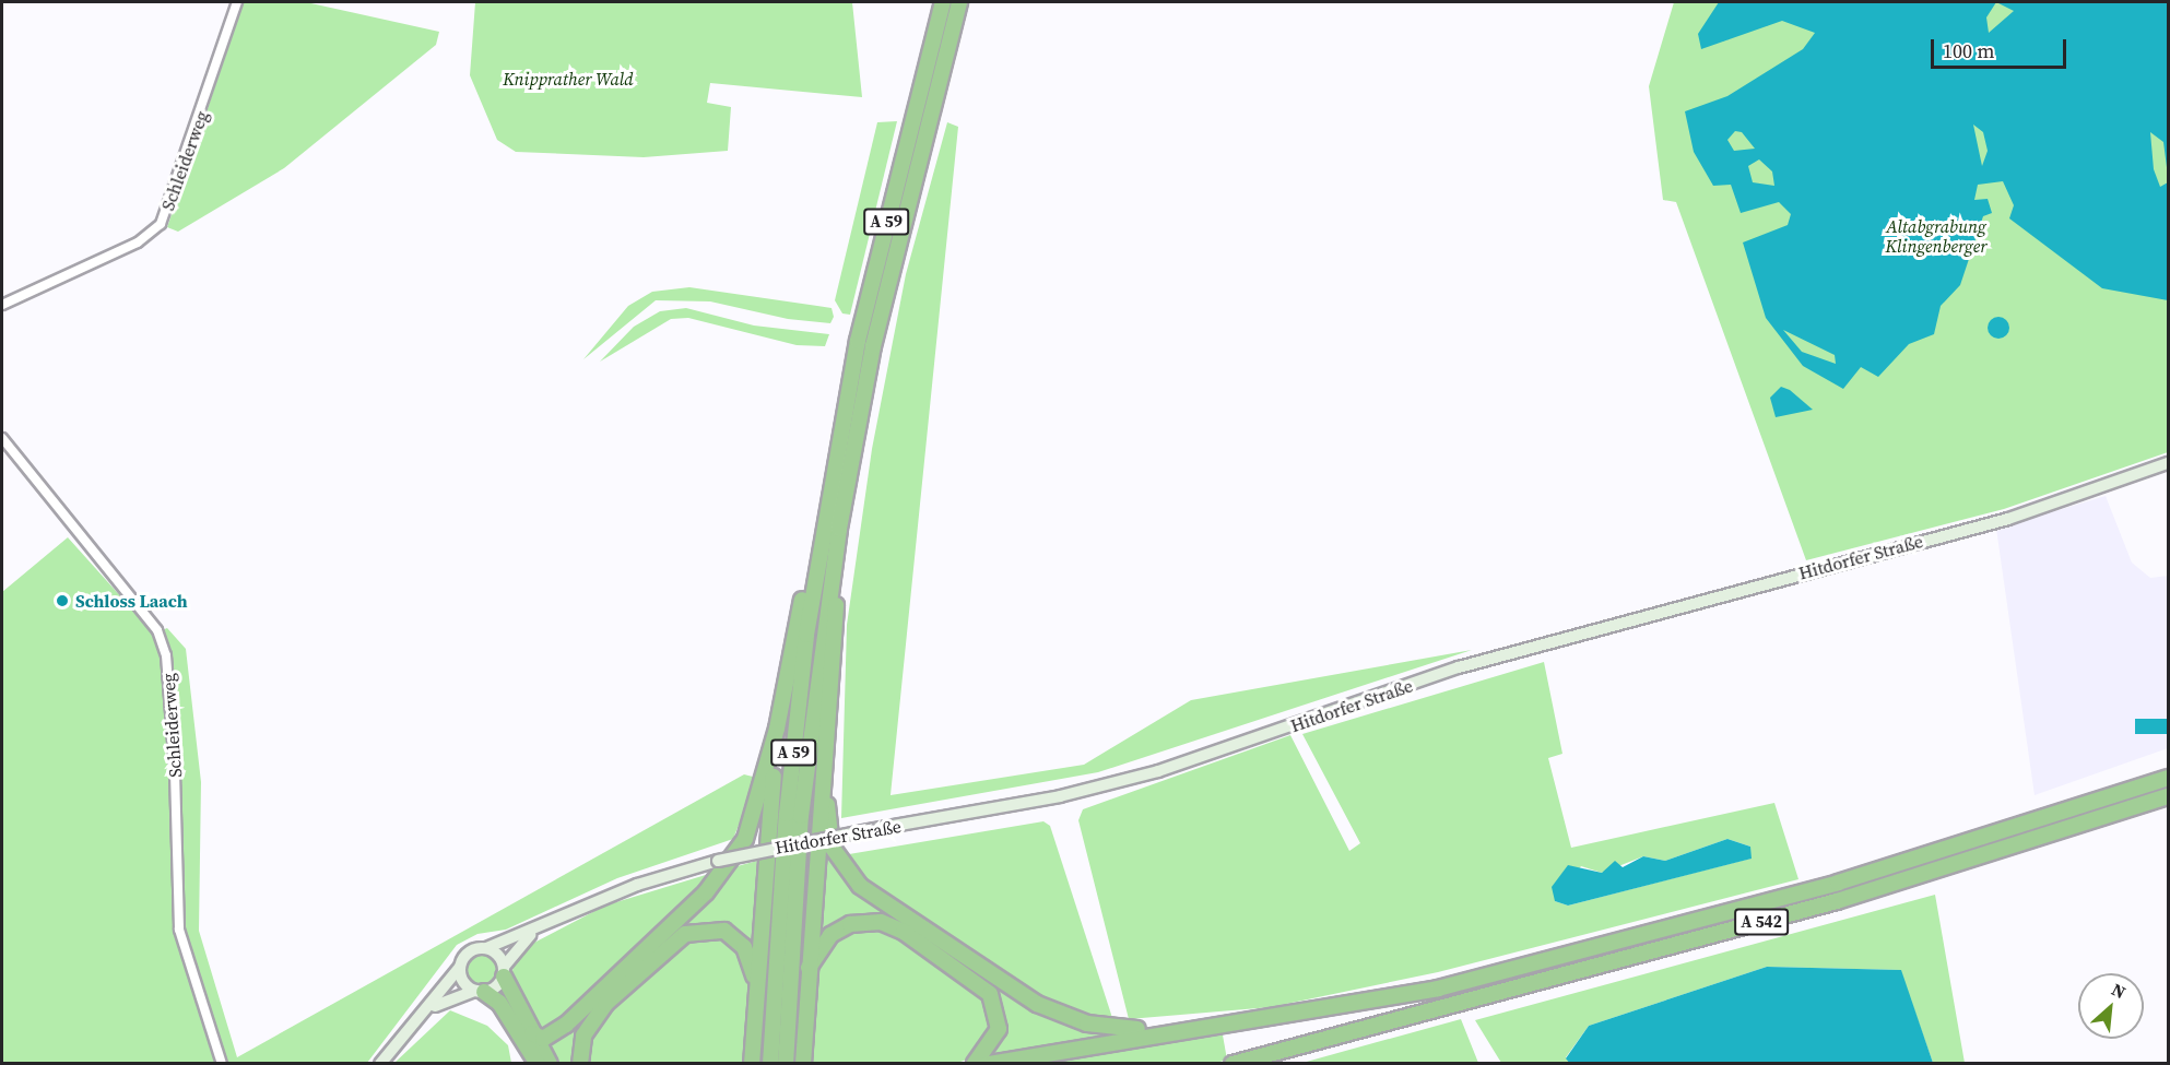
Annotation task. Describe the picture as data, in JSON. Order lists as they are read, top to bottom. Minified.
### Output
{"streets":{"highway":["A 59","A 542"],"main road":["Hitdorfer Straße"],"street":["Schleiderweg"]},"parks":["Knipprather Wald","Altabgrabung Klingenberger"],"places":["Schloss Laach"],"scale_bar":"100 m","north":"top right"}
